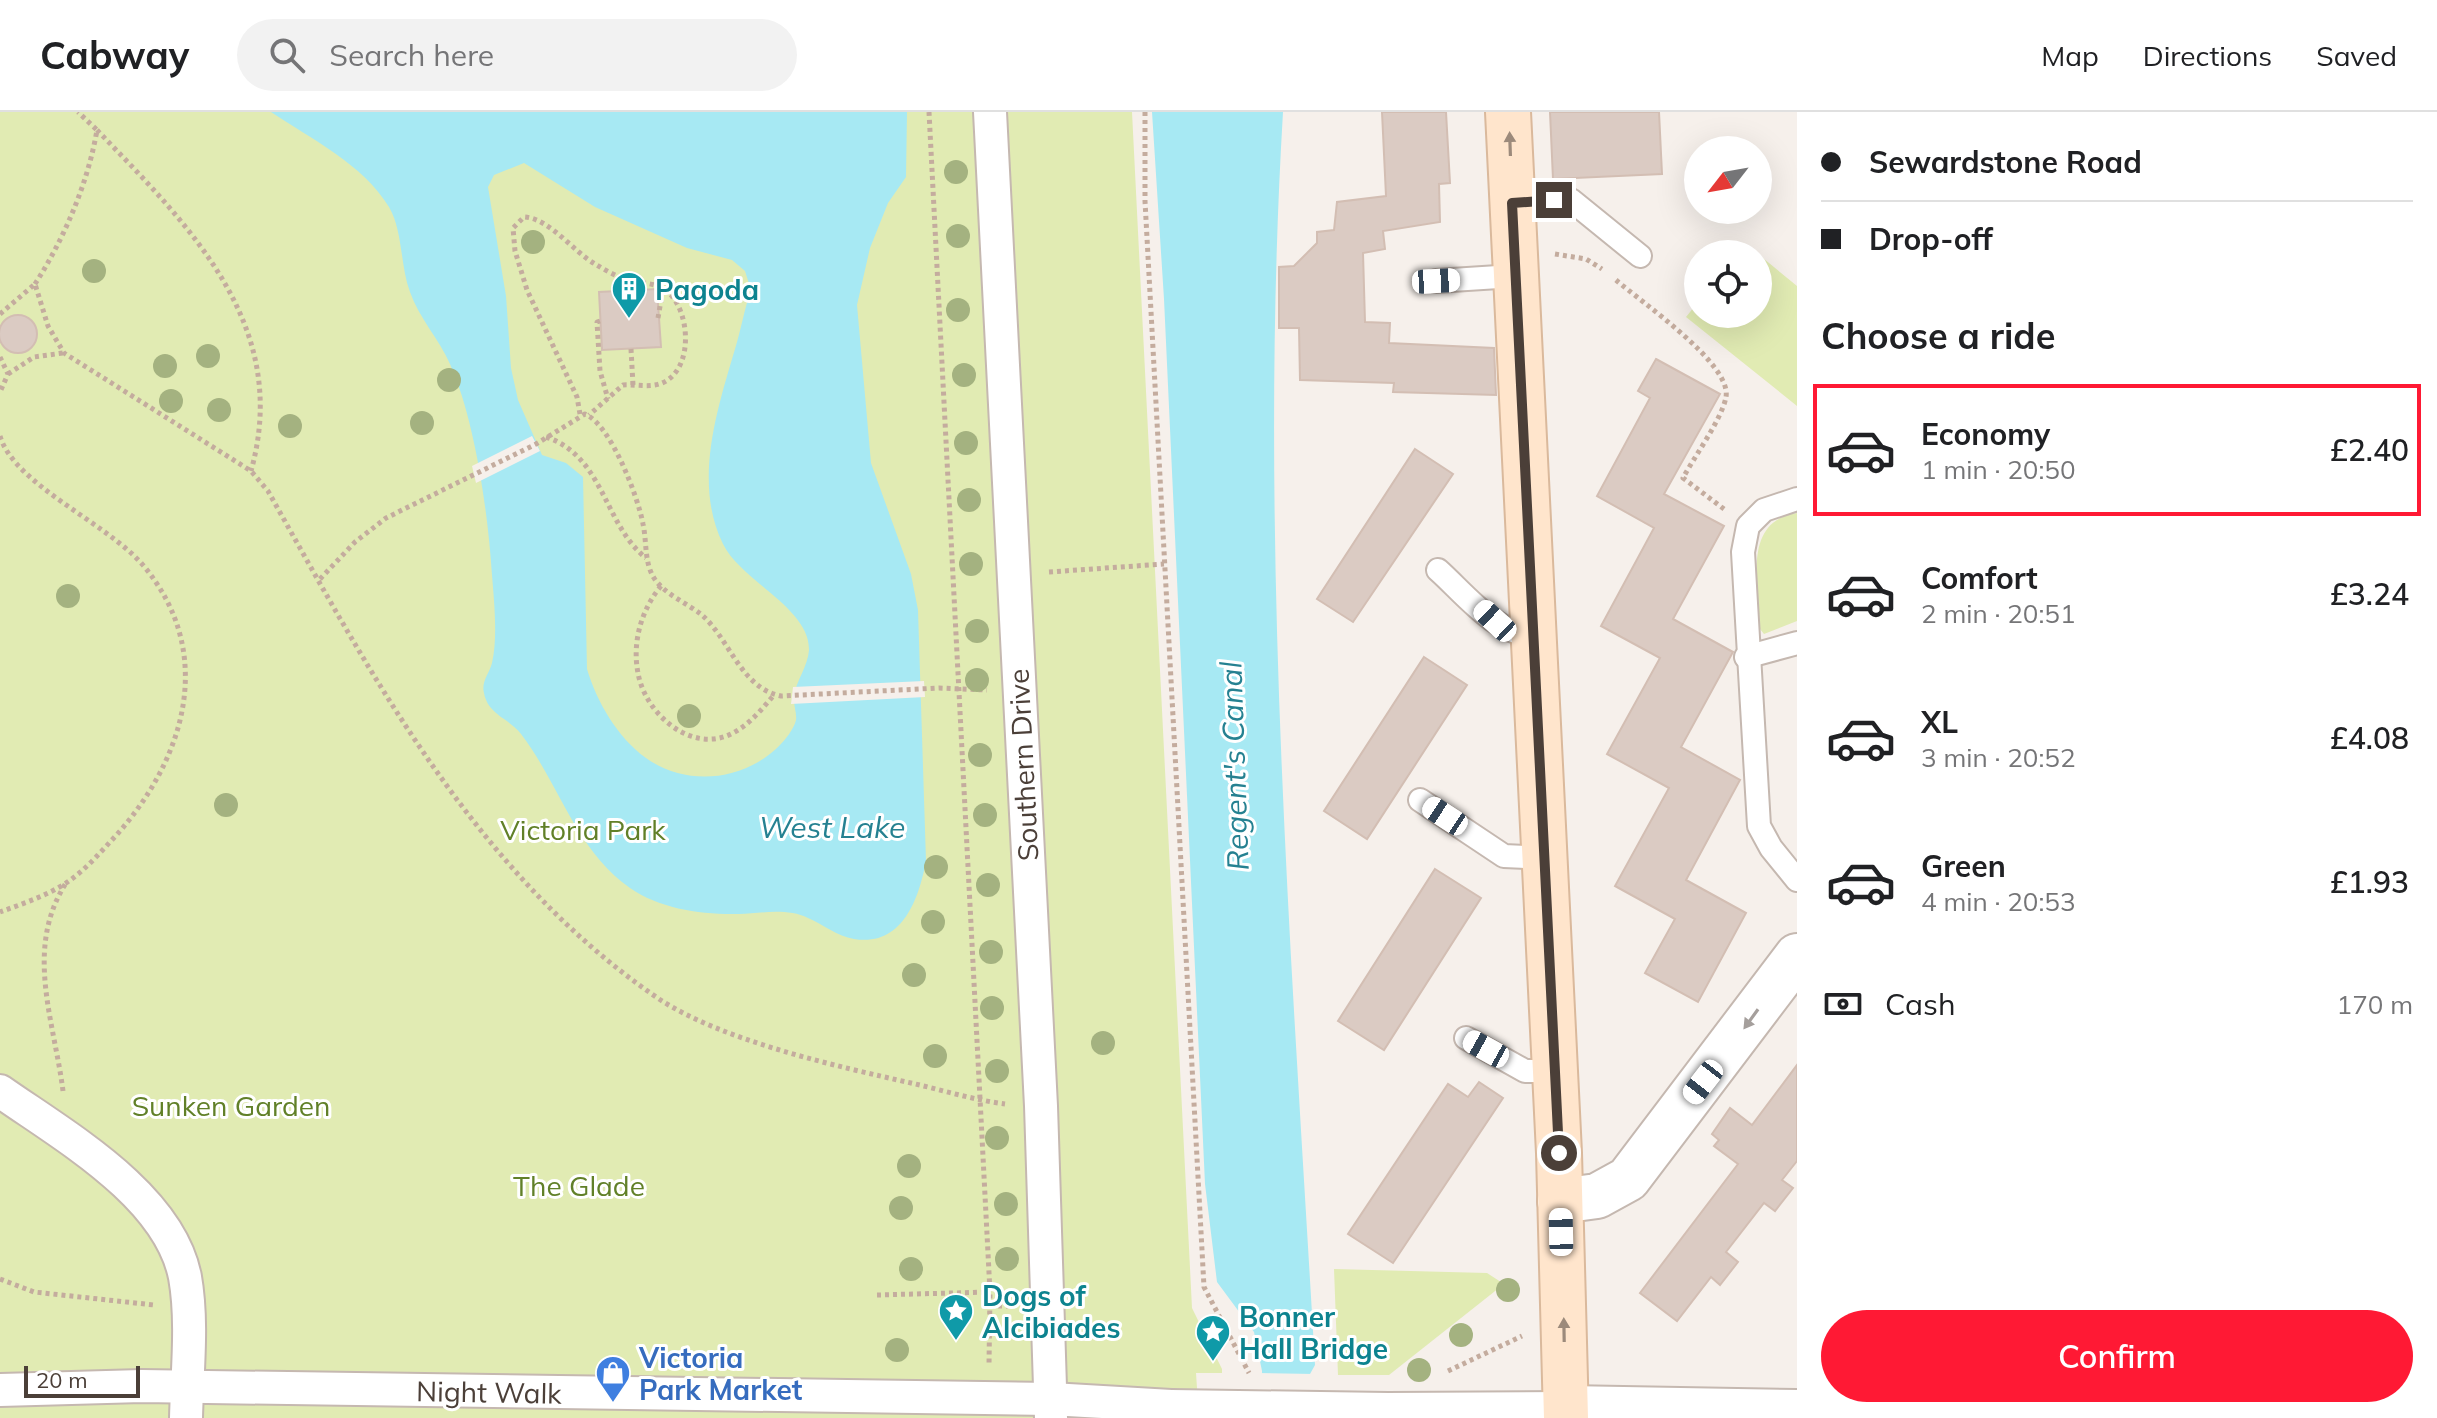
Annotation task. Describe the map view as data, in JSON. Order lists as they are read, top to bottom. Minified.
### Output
{"streets":{"street":["Southern Drive","Night Walk"]},"crossings":[["Southern Drive","Night Walk"]],"water":["Regent's Canal","West Lake"],"parks":["Victoria Park","Sunken Garden","The Glade"],"places":{"building":["Pagoda"],"place":["Dogs of Alcibiades","Bonner Hall Bridge"],"shop":["Victoria Park Market"]},"scale_bar":"20 m","north":"bottom left","page":{"header":"Cabway","search":"Search here","nav":["Map","Directions","Saved"],"banner":["Sewardstone Road","Drop-off"],"heading":"Choose a ride","list":[{"name":"Economy","note":"1 min · 20:50","value":"£2.40"},{"name":"Comfort","note":"2 min · 20:51","value":"£3.24"},{"name":"XL","note":"3 min · 20:52","value":"£4.08"},{"name":"Green","note":"4 min · 20:53","value":"£1.93"}],"pay":["Cash","170 m"],"buttons":"Confirm","scale":"20 m"}}
